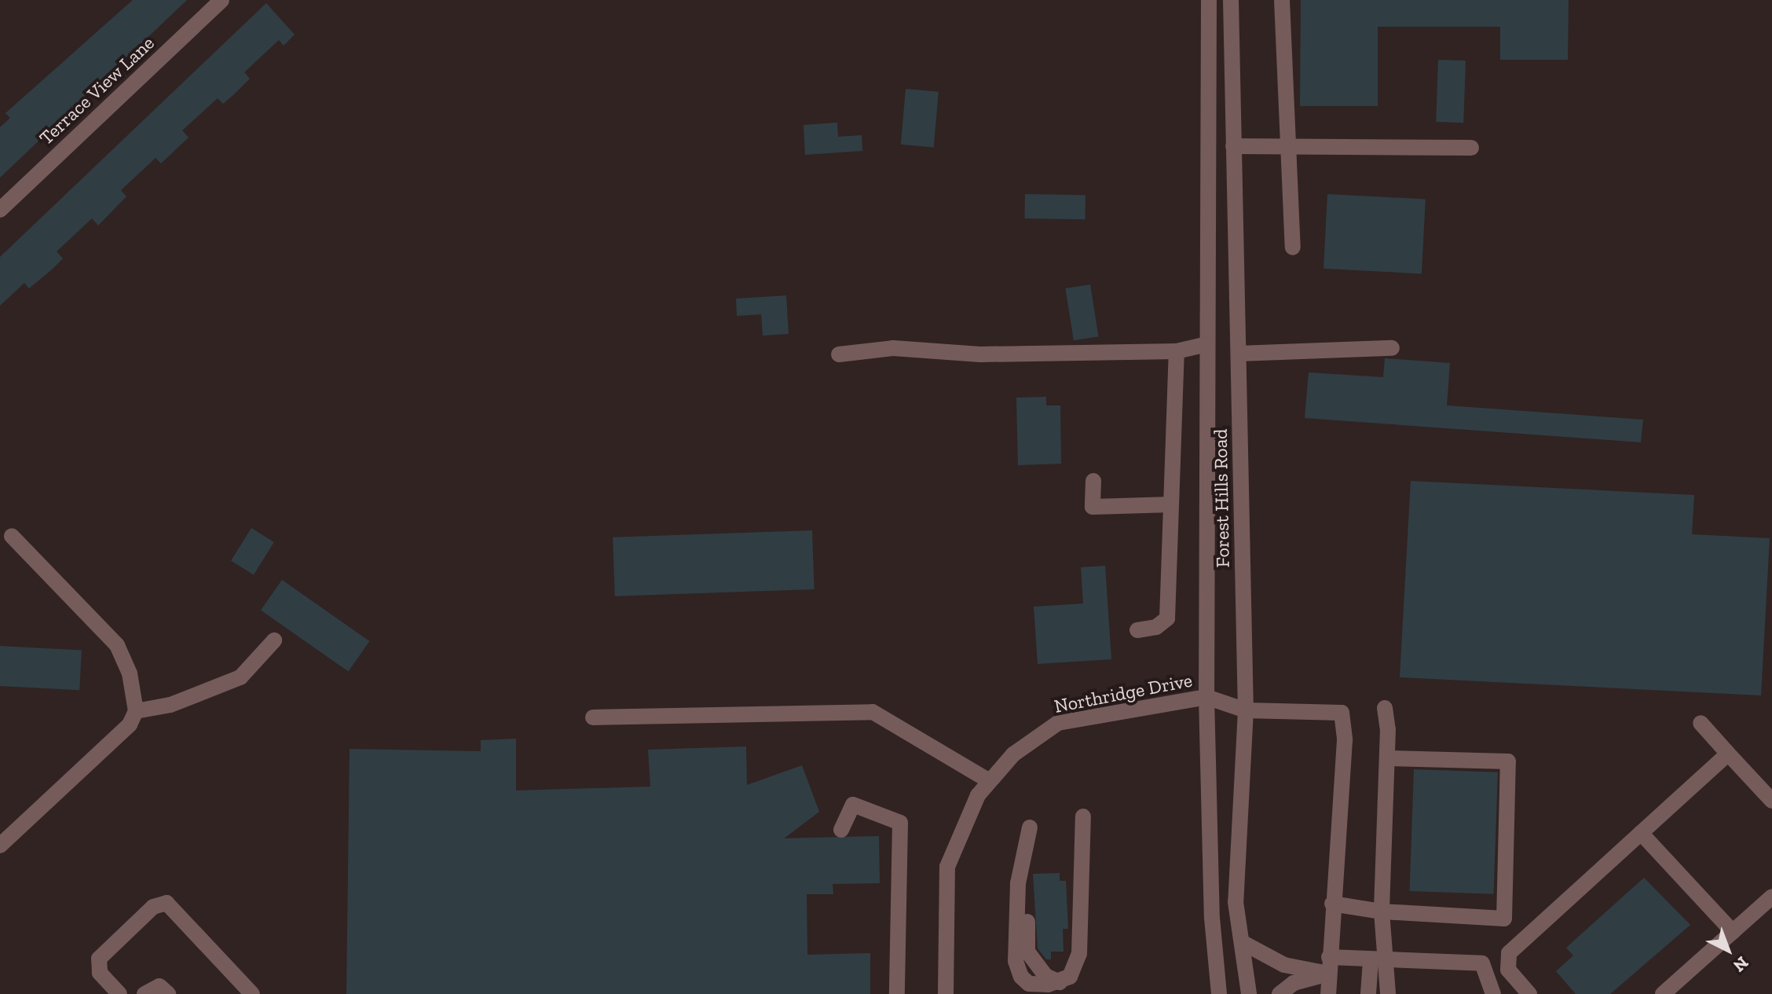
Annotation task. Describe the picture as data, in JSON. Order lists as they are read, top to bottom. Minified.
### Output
{"streets":{"street":["Terrace View Lane","Forest Hills Road","Northridge Drive"]},"crossings":[["Forest Hills Road","Northridge Drive"]],"north":"bottom right"}
